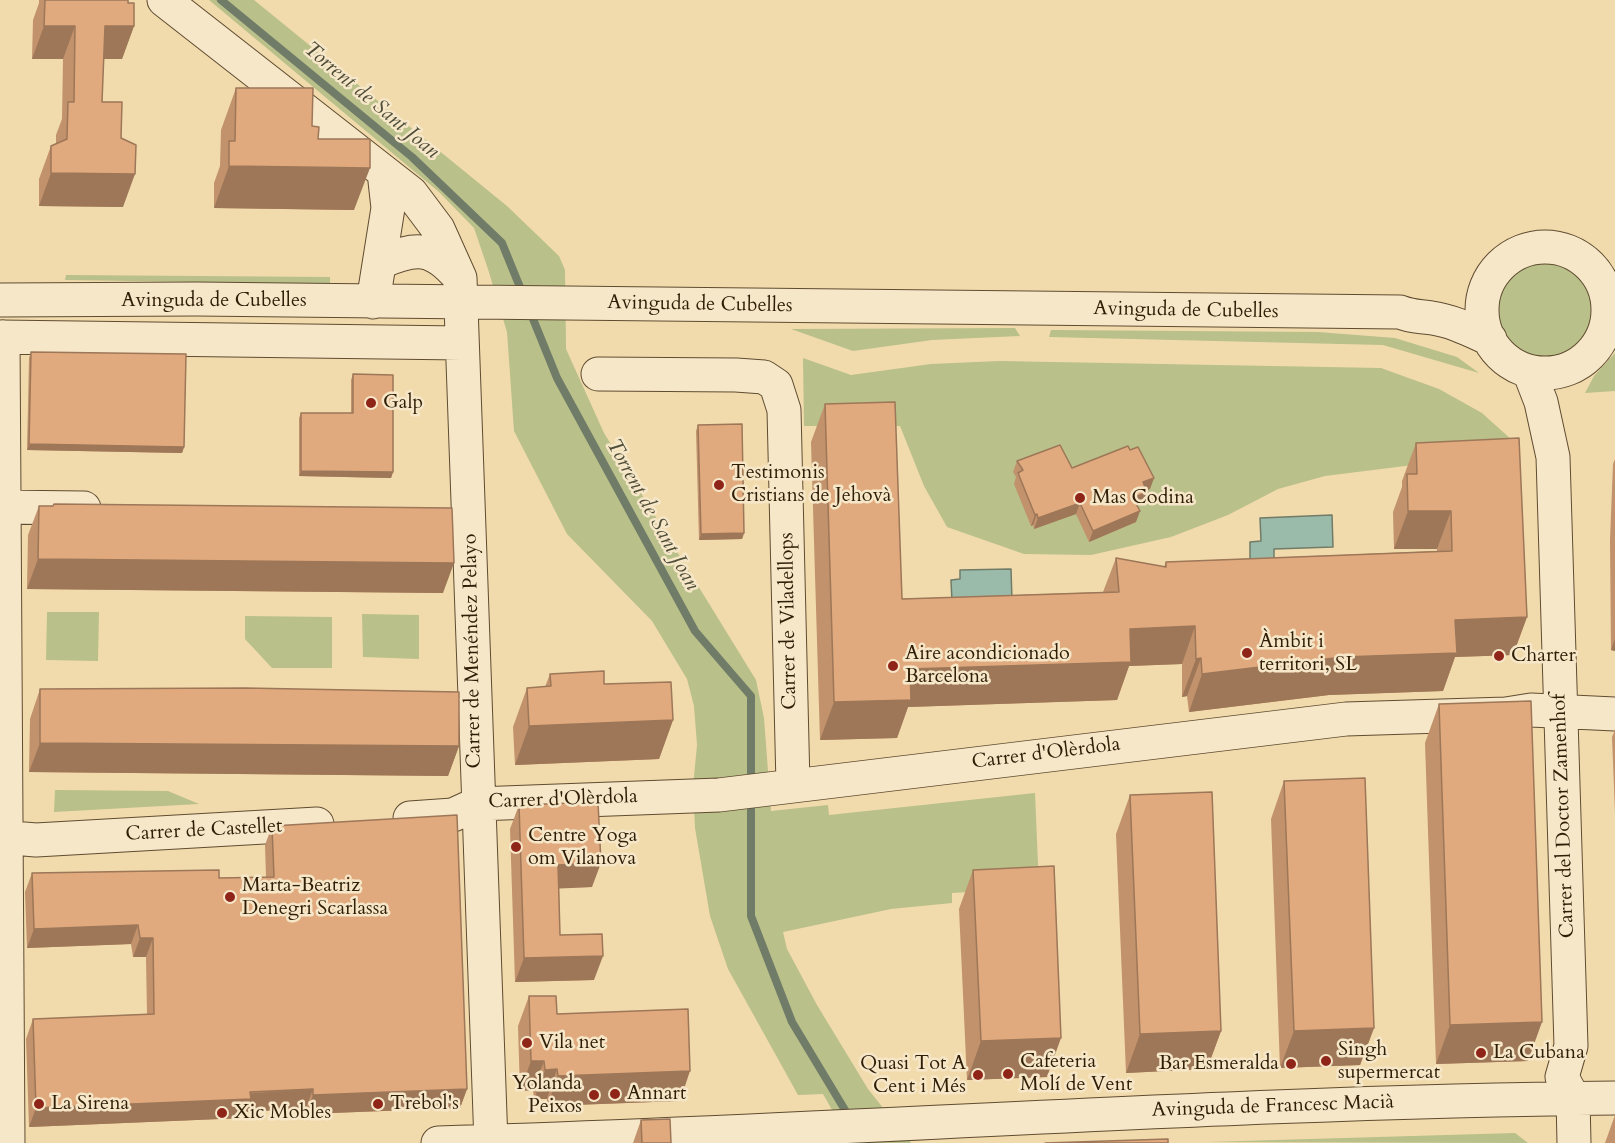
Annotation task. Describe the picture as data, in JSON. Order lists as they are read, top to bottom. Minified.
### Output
{"streets":{"street":["Avinguda de Cubelles","Carrer de Viladellops","Carrer de Menéndez Pelayo","Carrer d'Olèrdola","Carrer del Doctor Zamenhof","Carrer de Castellet","Avinguda de Francesc Macià"]},"crossings":[["Avinguda de Cubelles","Carrer de Menéndez Pelayo"],["Carrer de Viladellops","Carrer d'Olèrdola"],["Carrer de Menéndez Pelayo","Carrer d'Olèrdola"],["Carrer de Menéndez Pelayo","Carrer de Castellet"],["Carrer de Menéndez Pelayo","Avinguda de Francesc Macià"],["Carrer d'Olèrdola","Carrer del Doctor Zamenhof"],["Carrer d'Olèrdola","Carrer de Castellet"],["Carrer del Doctor Zamenhof","Avinguda de Francesc Macià"]],"water":["Torrent de Sant Joan"],"places":["Galp","Testimonis Cristians de Jehovà","Mas Codina","Àmbit i territori, SL","Charter","Aire acondicionado Barcelona","Centre Yoga om Vilanova","Marta-Beatriz Denegri Scarlassa","Vila net","La Cubana","Singh supermercat","Bar Esmeralda","Cafeteria Molí de Vent","Quasi Tot A Cent i Més","Annart","Yolanda Peixos","La Sirena","Trebol's","Xic Mobles"]}
